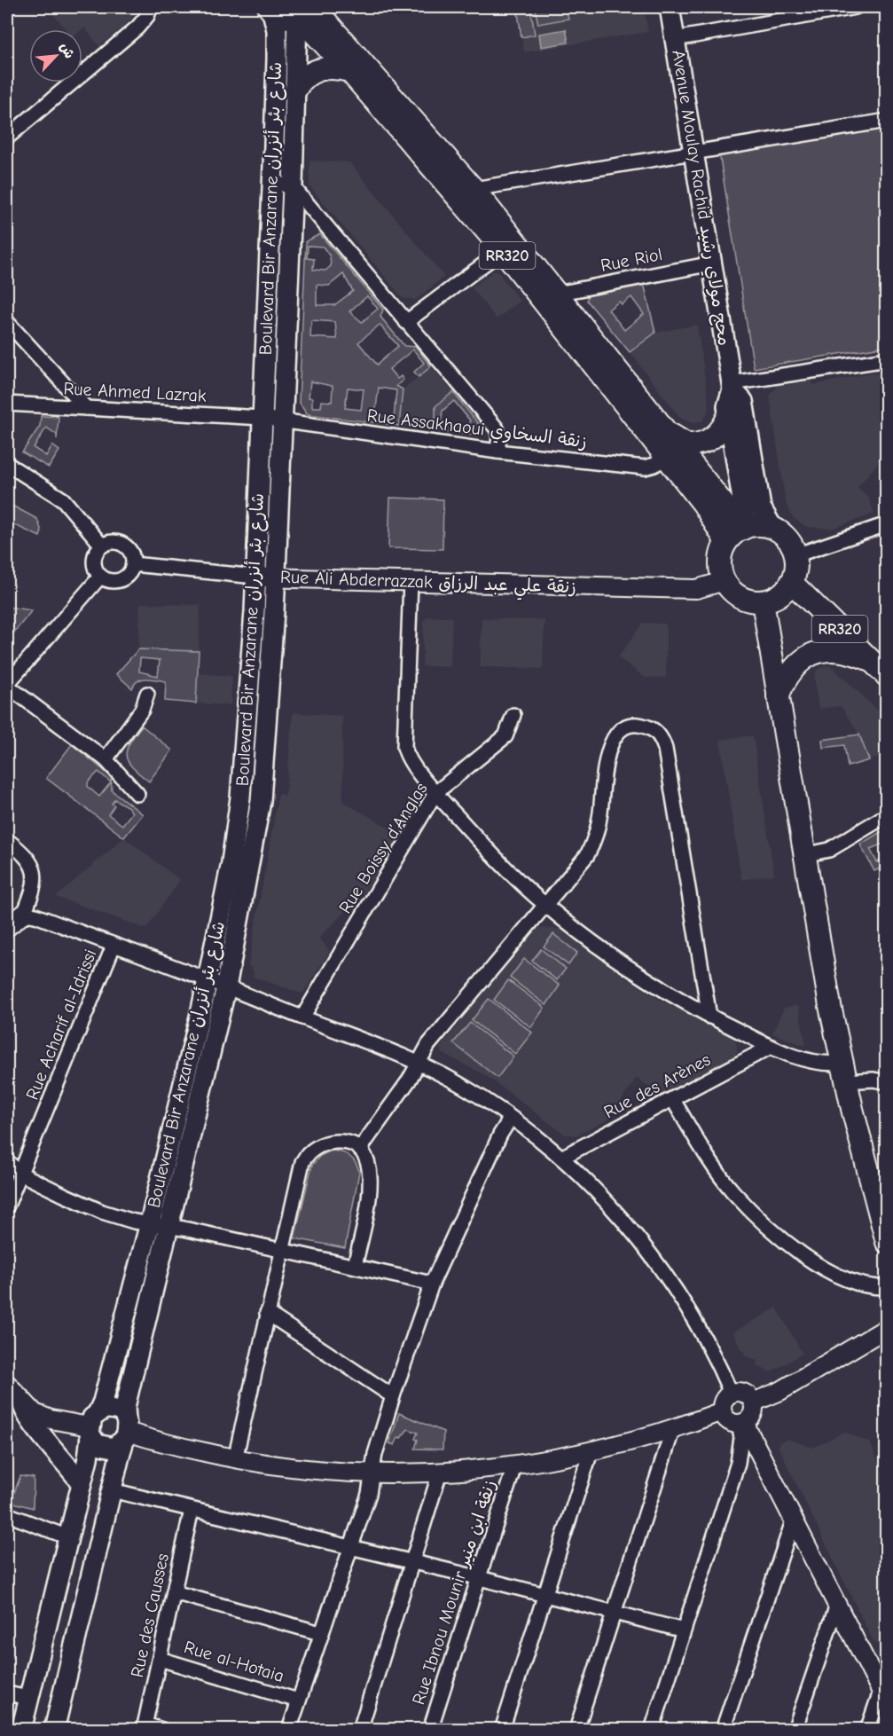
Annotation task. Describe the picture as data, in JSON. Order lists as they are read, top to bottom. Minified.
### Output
{"streets":{"main road":["Avenue Moulay Rachid محج مولاي رشيد","Boulevard Bir Anzarane شارع بئر أنزران","RR320"],"street":["Rue Riol","Rue Ahmed Lazrak","Rue Assakhaoui زنقة السخاوي","Rue Ali Abderrazzak زنقة علي عبد الرزاق","Rue Boissy d’Anglas","Rue Acharif al-Idrissi","Rue des Arènes","Rue Ibnou Mounir زنقة ابن منير","Rue des Causses","Rue al-Hotaia"]},"crossings":[["Avenue Moulay Rachid محج مولاي رشيد","RR320"],["Avenue Moulay Rachid محج مولاي رشيد","Rue Riol"],["Avenue Moulay Rachid محج مولاي رشيد","Rue Ali Abderrazzak زنقة علي عبد الرزاق"],["Boulevard Bir Anzarane شارع بئر أنزران","RR320"],["Boulevard Bir Anzarane شارع بئر أنزران","Rue Ahmed Lazrak"],["Boulevard Bir Anzarane شارع بئر أنزران","Rue Assakhaoui زنقة السخاوي"],["Boulevard Bir Anzarane شارع بئر أنزران","Rue Ali Abderrazzak زنقة علي عبد الرزاق"],["RR320","Rue Riol"],["RR320","Rue Assakhaoui زنقة السخاوي"],["RR320","Rue Ali Abderrazzak زنقة علي عبد الرزاق"],["Rue Ahmed Lazrak","Rue Assakhaoui زنقة السخاوي"],["Rue des Causses","Rue al-Hotaia"]],"north":"top right"}
